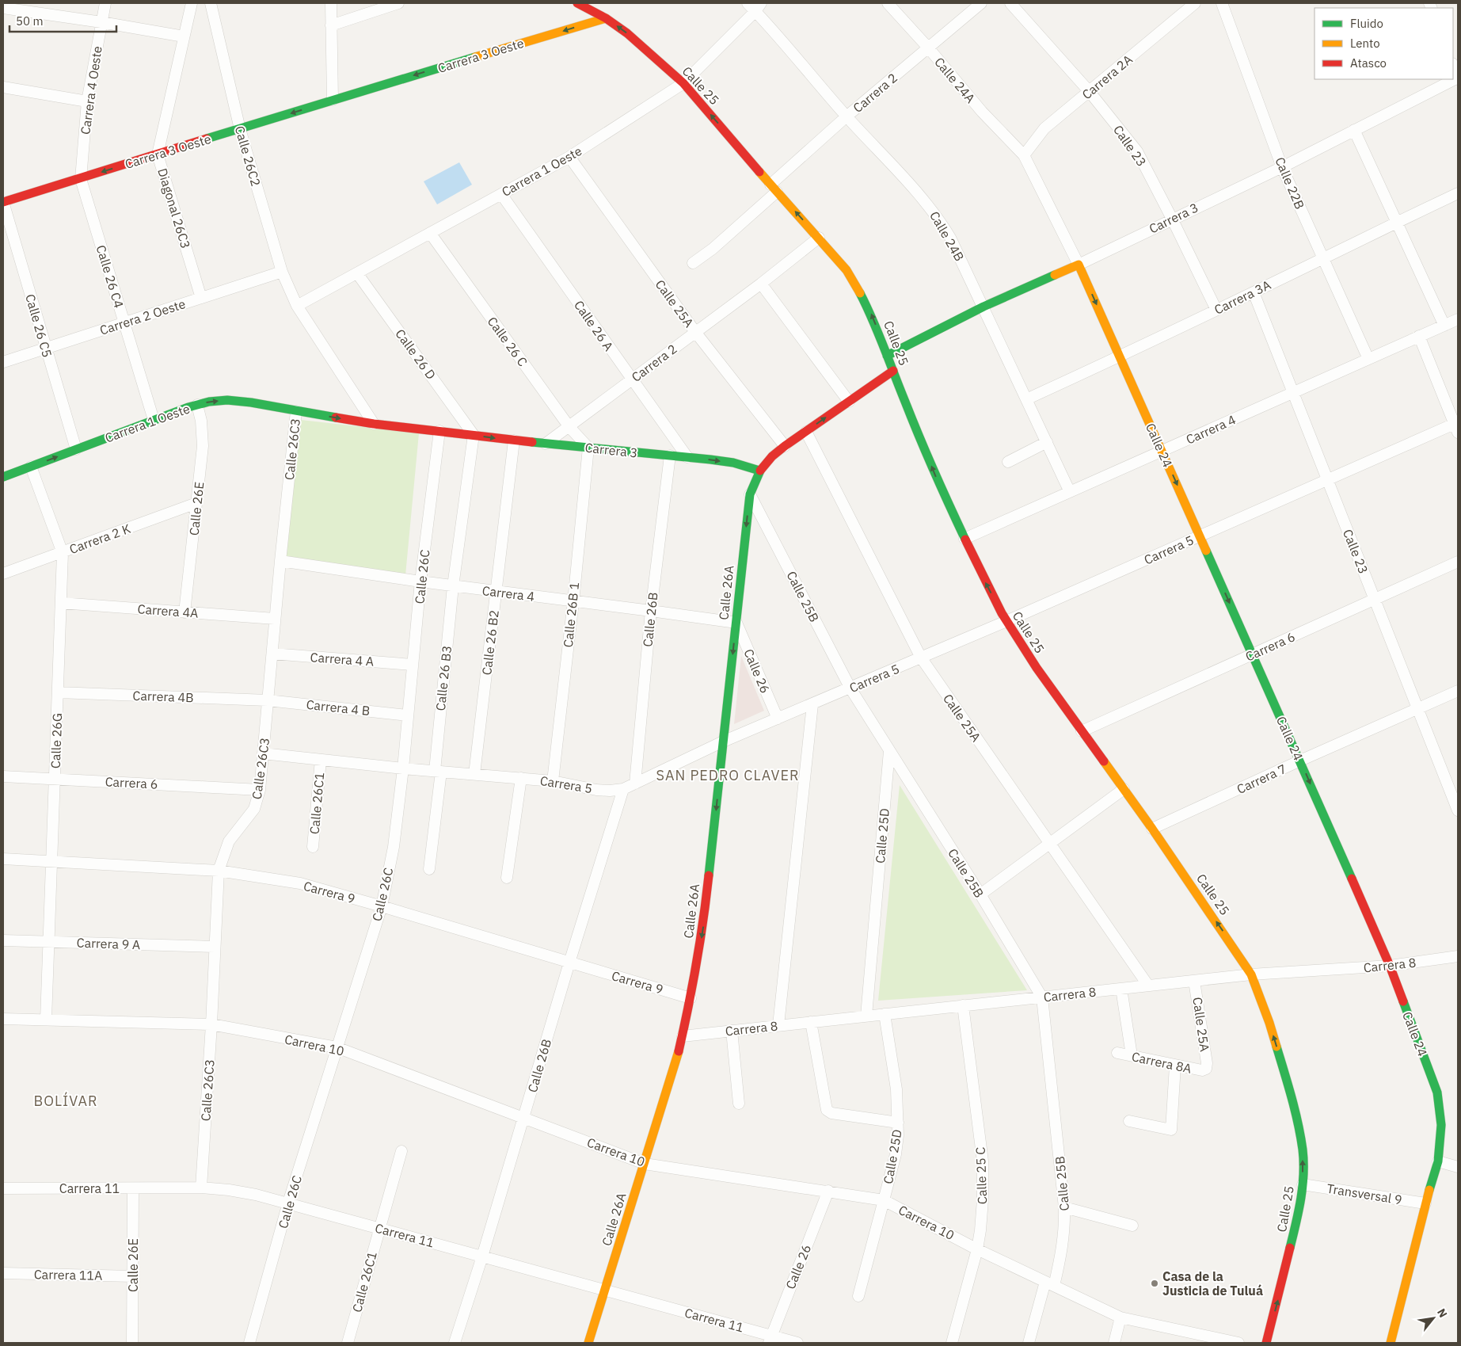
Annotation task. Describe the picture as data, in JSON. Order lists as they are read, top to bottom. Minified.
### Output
{"streets":{"street":["Carrera 3 Oeste","Carrera 2A","Calle 24A","Calle 25","Carrera 4 Oeste","Carrera 2","Calle 23","Calle 26C2","Carrera 1 Oeste","Calle 22B","Diagonal 26C3","Carrera 3","Calle 24B","Calle 26 C4","Carrera 3A","Calle 25A","Carrera 2 Oeste","Calle 26 C5","Calle 26 A","Calle 26 C","Calle 26 D","Carrera 4","Calle 24","Calle 26C3","Calle 26E","Carrera 2 K","Carrera 5","Calle 26C","Calle 26A","Calle 25B","Carrera 4A","Calle 26B 1","Calle 26B","Calle 26 B2","Carrera 6","Carrera 4 A","Calle 26","Calle 26 B3","Carrera 4B","Carrera 4 B","Calle 26G","Carrera 7","Calle 26C1","Calle 25D","Carrera 9","Carrera 9 A","Carrera 8","Carrera 10","Carrera 8A","Calle 25 C","Carrera 11","Transversal 9","Carrera 11A"]},"crossings":[["Carrera 3 Oeste","Calle 25"],["Carrera 3 Oeste","Carrera 4 Oeste"],["Carrera 3 Oeste","Calle 26C2"],["Carrera 3 Oeste","Diagonal 26C3"],["Carrera 3 Oeste","Calle 26 C4"],["Carrera 3 Oeste","Calle 26 C5"],["Carrera 2A","Calle 24A"],["Carrera 2A","Calle 23"],["Carrera 2A","Calle 24"],["Calle 24A","Carrera 2"],["Calle 24A","Calle 24"],["Calle 25","Carrera 2"],["Calle 25","Carrera 1 Oeste"],["Calle 25","Carrera 3"],["Calle 25","Carrera 4"],["Calle 25","Carrera 5"],["Calle 25","Carrera 6"],["Calle 25","Carrera 7"],["Calle 25","Carrera 8"],["Calle 25","Transversal 9"],["Carrera 4 Oeste","Calle 26 C4"],["Carrera 2","Carrera 3"],["Carrera 2","Calle 24B"],["Carrera 2","Calle 25A"],["Carrera 2","Calle 26 A"],["Carrera 2","Calle 26 C"],["Calle 23","Carrera 3"],["Calle 23","Carrera 3A"],["Calle 23","Carrera 4"],["Calle 23","Carrera 5"],["Calle 23","Carrera 6"],["Calle 23","Carrera 7"],["Calle 26C2","Carrera 1 Oeste"],["Calle 26C2","Carrera 2 Oeste"],["Carrera 1 Oeste","Carrera 3"],["Carrera 1 Oeste","Calle 24B"],["Carrera 1 Oeste","Calle 26 C4"],["Carrera 1 Oeste","Calle 25A"],["Carrera 1 Oeste","Calle 26 C5"],["Carrera 1 Oeste","Calle 26 A"],["Carrera 1 Oeste","Calle 26 C"],["Carrera 1 Oeste","Calle 26 D"],["Carrera 1 Oeste","Calle 26C3"],["Carrera 1 Oeste","Calle 26E"],["Carrera 1 Oeste","Calle 26G"],["Calle 22B","Carrera 3"],["Calle 22B","Carrera 3A"],["Calle 22B","Carrera 4"],["Diagonal 26C3","Carrera 2 Oeste"],["Carrera 3","Calle 24B"],["Carrera 3","Calle 26 A"],["Carrera 3","Calle 26 C"],["Carrera 3","Calle 26 D"],["Carrera 3","Calle 24"],["Carrera 3","Calle 26C3"],["Carrera 3","Calle 26C"],["Carrera 3","Calle 26A"],["Carrera 3","Calle 26B 1"],["Carrera 3","Calle 26B"],["Carrera 3","Calle 26 B2"],["Calle 24B","Carrera 3A"],["Calle 24B","Carrera 4"],["Calle 26 C4","Carrera 2 Oeste"],["Carrera 3A","Calle 24"],["Calle 25A","Carrera 5"],["Calle 25A","Carrera 8"],["Calle 25A","Carrera 8A"],["Carrera 2 Oeste","Calle 26 C5"],["Calle 26 C","Calle 26B 1"],["Carrera 4","Calle 24"],["Carrera 4","Calle 26C3"],["Carrera 4","Calle 26C"],["Carrera 4","Calle 26A"],["Carrera 4","Calle 26B 1"],["Carrera 4","Calle 26B"],["Carrera 4","Calle 26 B2"],["Carrera 4","Calle 26"],["Carrera 4","Calle 26 B3"],["Calle 24","Carrera 5"],["Calle 24","Carrera 6"],["Calle 24","Carrera 7"],["Calle 24","Carrera 8"],["Calle 24","Transversal 9"],["Calle 26C3","Carrera 5"],["Calle 26C3","Carrera 4A"],["Calle 26C3","Carrera 6"],["Calle 26C3","Carrera 4 A"],["Calle 26C3","Carrera 4B"],["Calle 26C3","Carrera 4 B"],["Calle 26C3","Carrera 9"],["Calle 26C3","Carrera 9 A"],["Calle 26C3","Carrera 10"],["Calle 26C3","Carrera 11"],["Calle 26E","Carrera 2 K"],["Calle 26E","Carrera 4A"],["Calle 26E","Carrera 11"],["Calle 26E","Carrera 11A"],["Carrera 2 K","Calle 26G"],["Carrera 5","Calle 26C"],["Carrera 5","Calle 26A"],["Carrera 5","Calle 25B"],["Carrera 5","Calle 26B 1"],["Carrera 5","Calle 26B"],["Carrera 5","Calle 26 B2"],["Carrera 5","Calle 26"],["Carrera 5","Calle 26 B3"],["Carrera 5","Calle 26C1"],["Calle 26C","Carrera 4 A"],["Calle 26C","Carrera 4 B"],["Calle 26C","Carrera 9"],["Calle 26C","Carrera 10"],["Calle 26C","Carrera 11"],["Calle 26A","Calle 25B"],["Calle 26A","Calle 26"],["Calle 26A","Carrera 9"],["Calle 26A","Carrera 8"],["Calle 26A","Carrera 10"],["Calle 26A","Carrera 11"],["Calle 25B","Calle 25D"],["Calle 25B","Carrera 8"],["Calle 25B","Carrera 10"],["Carrera 4A","Calle 26G"],["Calle 26B","Carrera 9"],["Calle 26B","Carrera 10"],["Calle 26B","Carrera 11"],["Carrera 6","Calle 26G"],["Calle 26","Carrera 10"],["Calle 26","Carrera 11"],["Carrera 4B","Carrera 4 B"],["Carrera 4B","Calle 26G"],["Calle 26G","Carrera 9"],["Calle 26G","Carrera 9 A"],["Calle 26G","Carrera 10"],["Calle 26C1","Carrera 11"],["Calle 25D","Carrera 8"],["Calle 25D","Carrera 10"],["Carrera 8","Calle 25 C"],["Carrera 10","Calle 25 C"]],"one_way":["Carrera 3 Oeste","Calle 25","Calle 24","Calle 26A"],"districts":["SAN PEDRO CLAVER","BOLÍVAR"],"places":["Casa de la Justicia de Tuluá"],"legend":["Fluido","Lento","Atasco"],"scale_bar":"50 m","north":"top right"}
